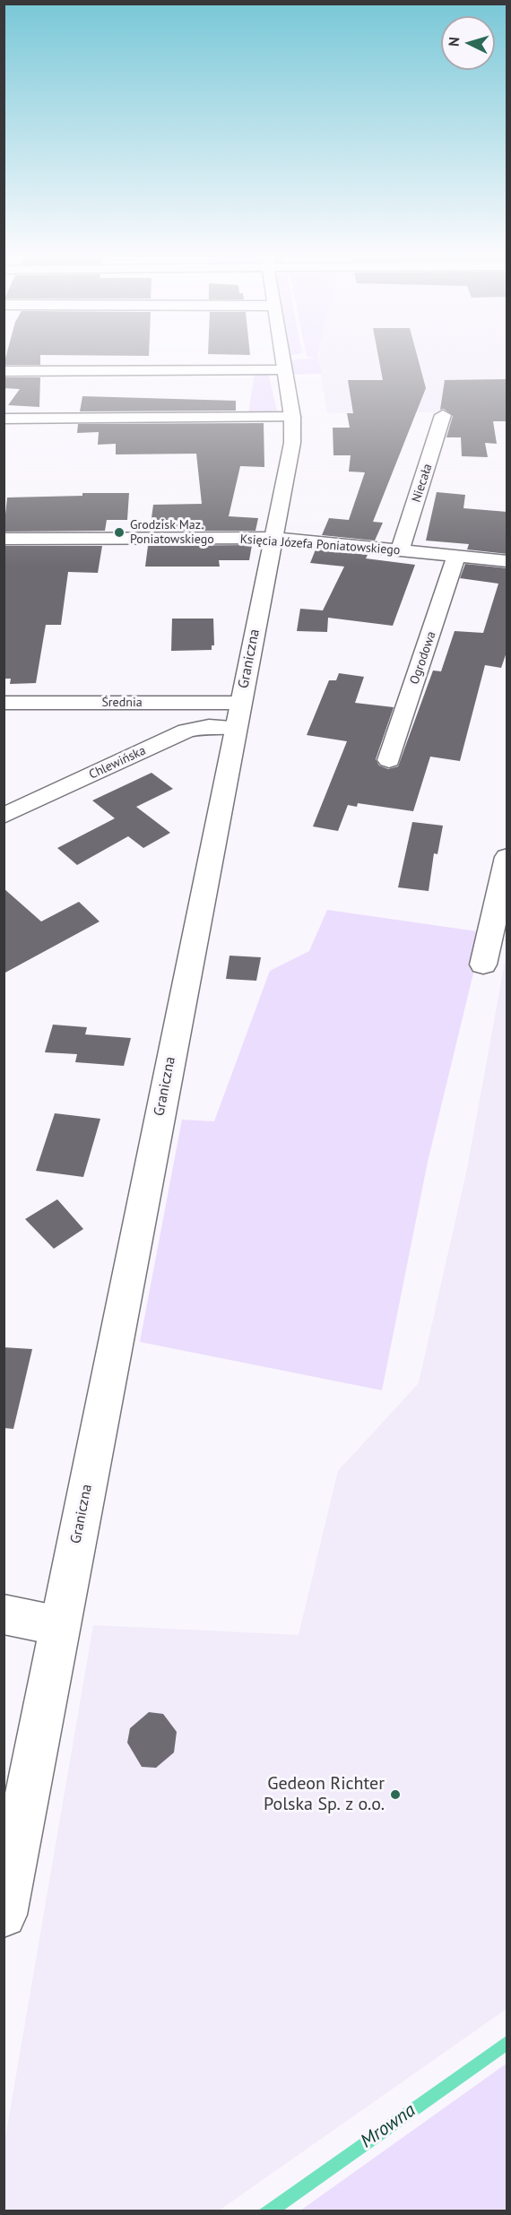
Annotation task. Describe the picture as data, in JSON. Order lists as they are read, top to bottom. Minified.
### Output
{"streets":{"street":["Niecała","Księcia Józefa Poniatowskiego","Ogrodowa","Graniczna","Średnia","Chlewińska"]},"crossings":[["Niecała","Księcia Józefa Poniatowskiego"],["Księcia Józefa Poniatowskiego","Ogrodowa"],["Księcia Józefa Poniatowskiego","Graniczna"],["Graniczna","Średnia"],["Graniczna","Chlewińska"],["Średnia","Chlewińska"]],"water":["Mrowna"],"places":["Grodzisk Maz. Poniatowskiego","Gedeon Richter Polska Sp. z o.o."],"north":"left"}
